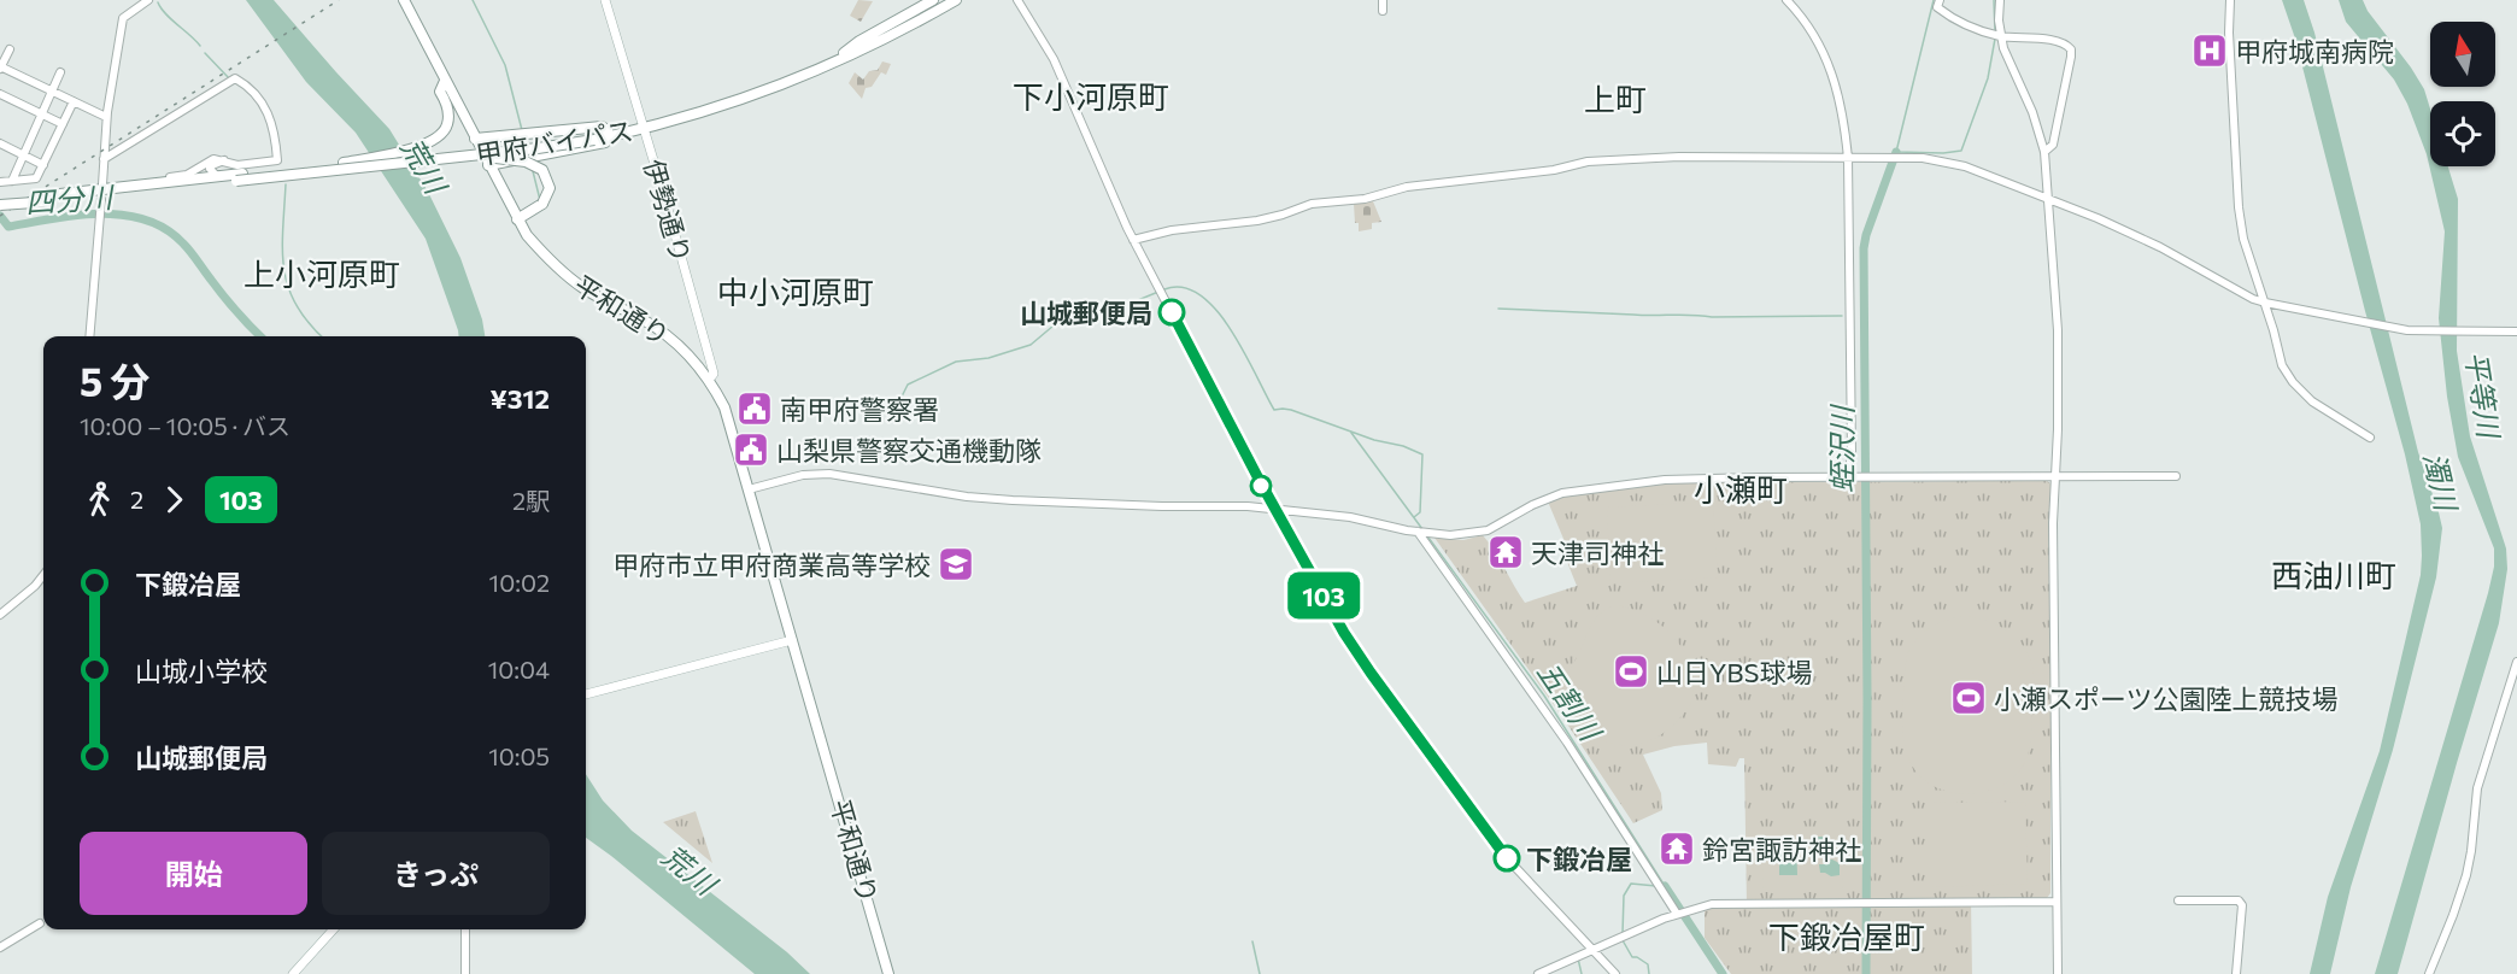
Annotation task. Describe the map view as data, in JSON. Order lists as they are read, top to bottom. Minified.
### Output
{"streets":{"highway":["甲府バイパス","平和通り"],"main road":["伊勢通り"]},"crossings":[["甲府バイパス","伊勢通り"],["伊勢通り","平和通り"]],"districts":["下小河原町","上町","上小河原町","中小河原町","小瀬町","西油川町","下鍛冶屋町"],"water":["荒川","四分川","平等川","蛭沢川","濁川","五割川"],"places":{"hospital":["甲府城南病院"],"other":["山城郵便局","下鍛冶屋"],"public building":["南甲府警察署","山梨県警察交通機動隊"],"temple":["天津司神社","鈴宮諏訪神社"],"school or university":["甲府市立甲府商業高等学校"],"sports":["山日YBS球場","小瀬スポーツ公園陸上競技場"]},"lines":["bus line 103"],"north":"top","page":{"on_map":"103","heading":["5 分","10:00 – 10:05 · バス","¥312"],"legs":["2","103","2駅"],"list":[{"name":"下鍛冶屋","value":"10:02"},{"name":"山城小学校","value":"10:04"},{"name":"山城郵便局","value":"10:05"}],"buttons":["開始","きっぷ"]}}
